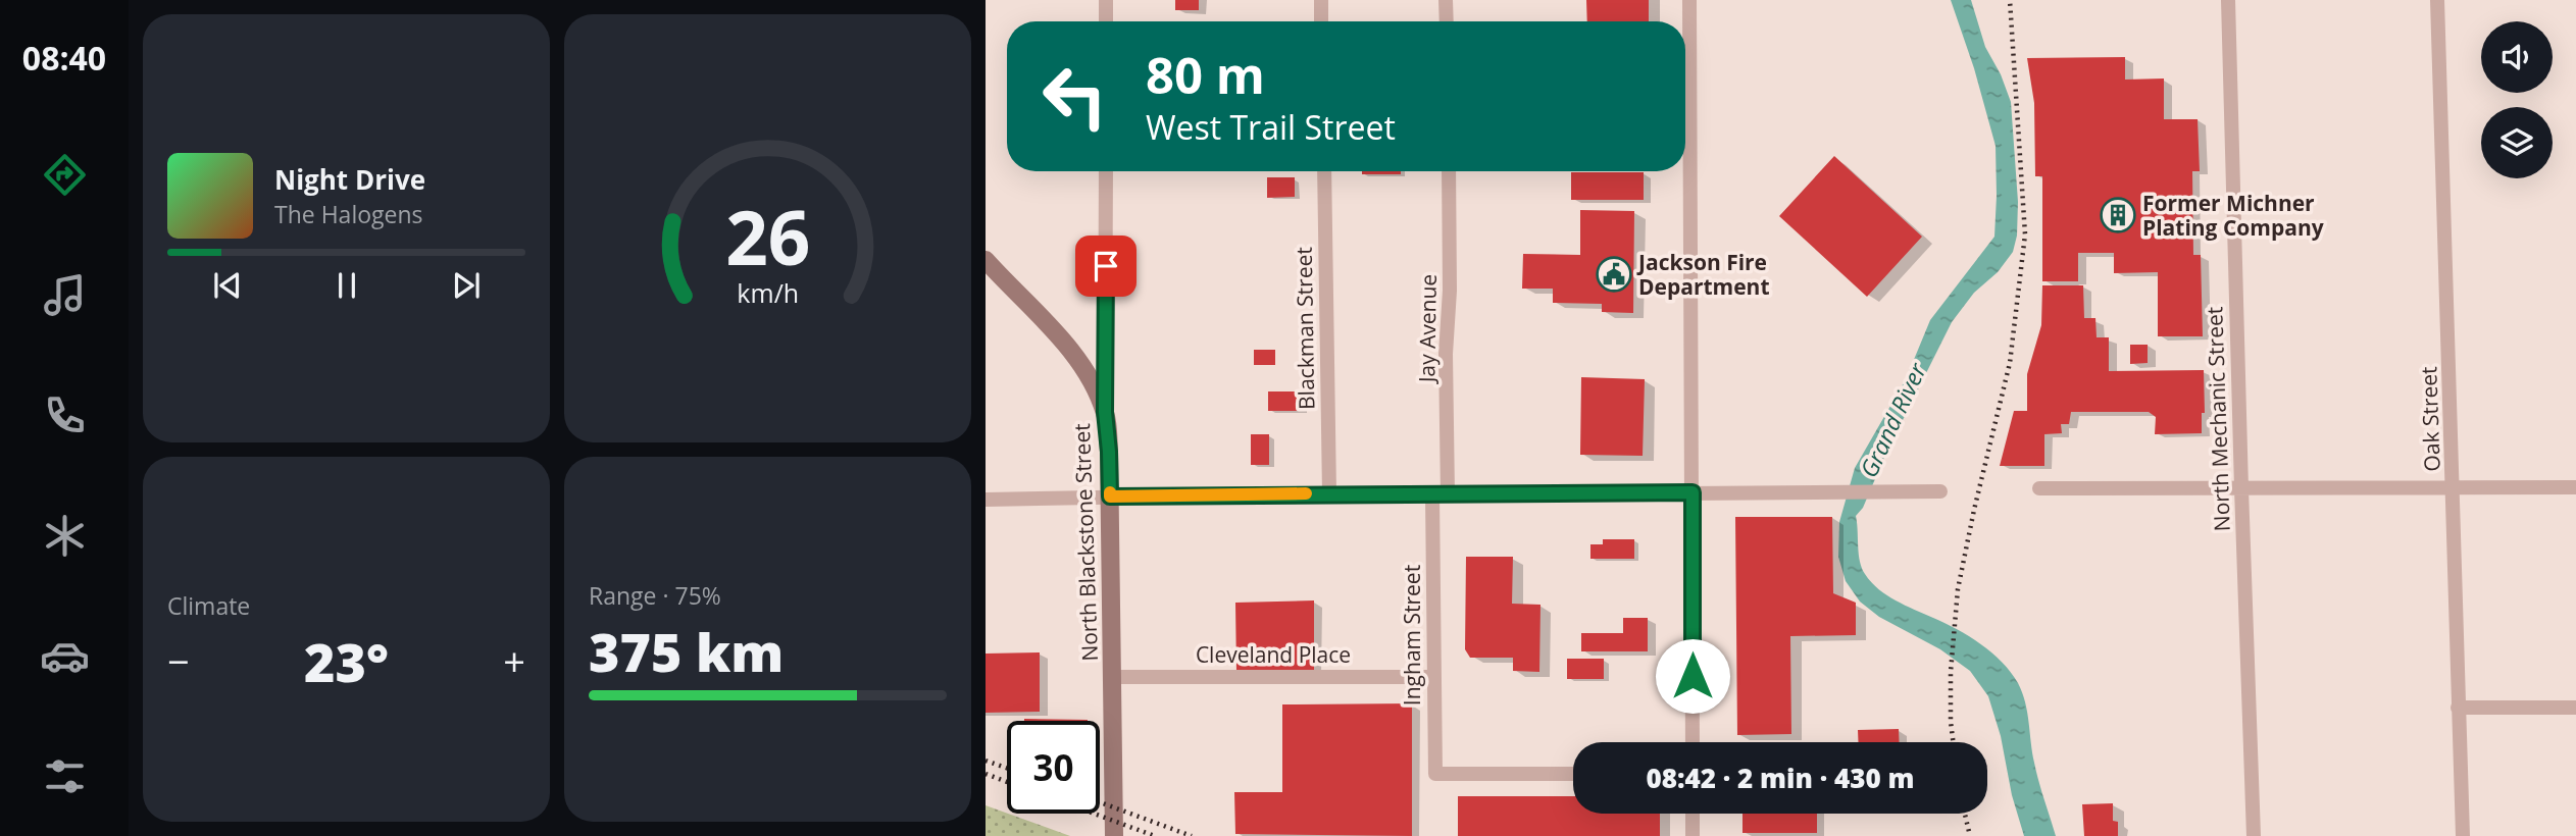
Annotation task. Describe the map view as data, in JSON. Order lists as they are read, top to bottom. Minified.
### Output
{"streets":{"main road":["North Blackstone Street"],"street":["Blackman Street","Jay Avenue","North Mechanic Street","Oak Street","Ingham Street","Cleveland Place"]},"crossings":[["Jay Avenue","Ingham Street"],["North Blackstone Street","Cleveland Place"],["Ingham Street","Cleveland Place"]],"water":["Grand River"],"places":{"building":["Former Michner Plating Company"],"public building":["Jackson Fire Department"]},"page":{"tabs":"08:40","turn":["80 m","West Trail Street"],"song":["Night Drive","The Halogens"],"tile":["Climate",["Range · 75%","375 km"]],"heat":["−","23°","+"],"limit":"30","trip":"08:42 · 2 min · 430 m","gauge":["26","km/h"]}}
